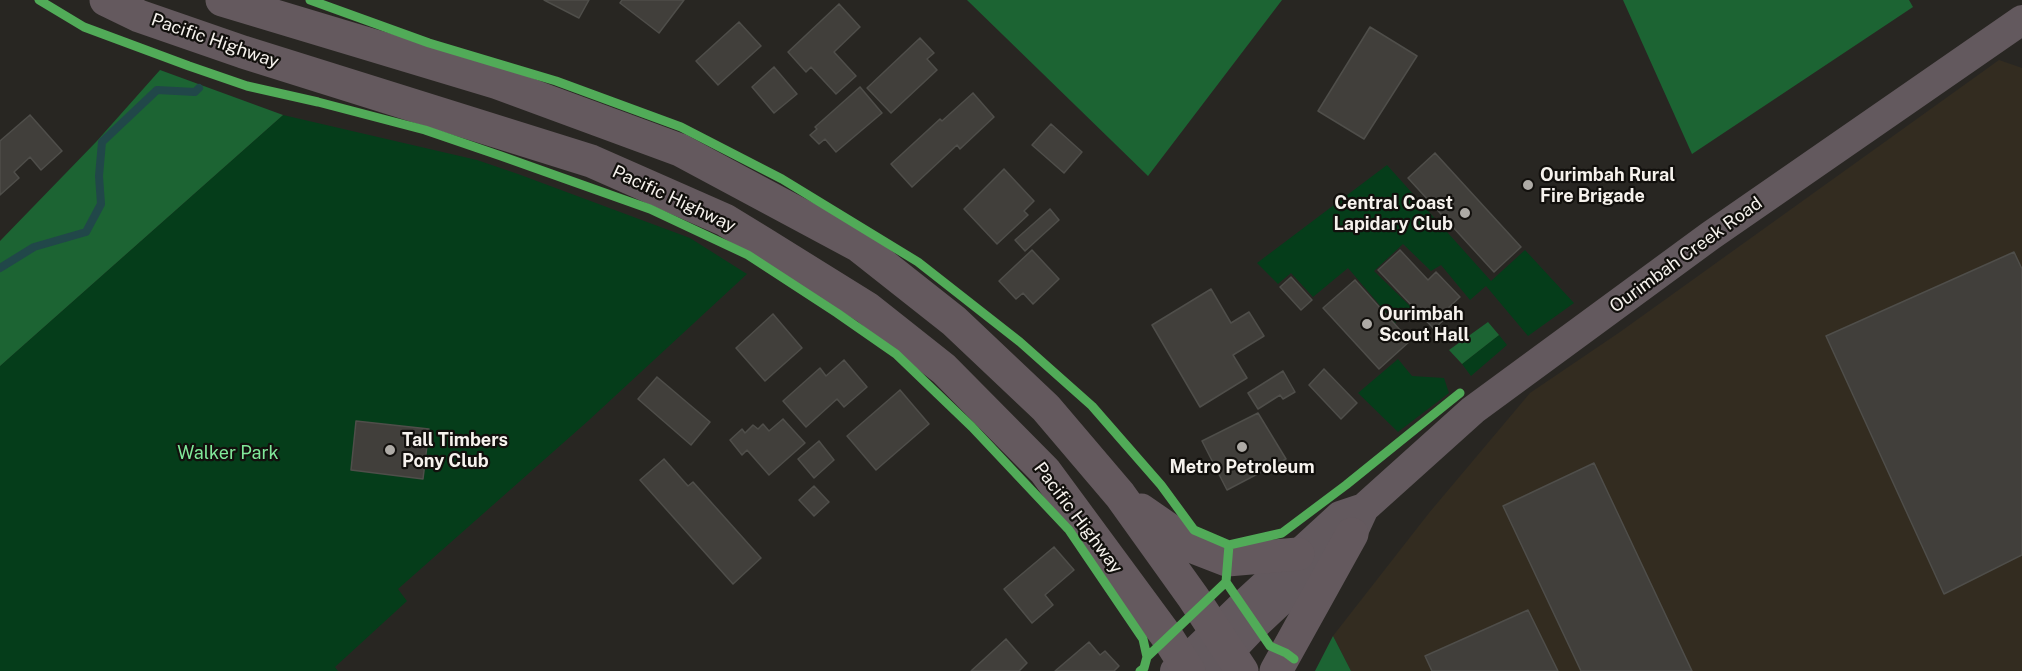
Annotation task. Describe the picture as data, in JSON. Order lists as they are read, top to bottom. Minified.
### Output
{"streets":{"main road":["Pacific Highway"],"street":["Ourimbah Creek Road"]},"crossings":[["Pacific Highway","Ourimbah Creek Road"]],"parks":["Walker Park"],"places":["Ourimbah Rural Fire Brigade","Central Coast Lapidary Club","Ourimbah Scout Hall","Metro Petroleum","Tall Timbers Pony Club"]}
